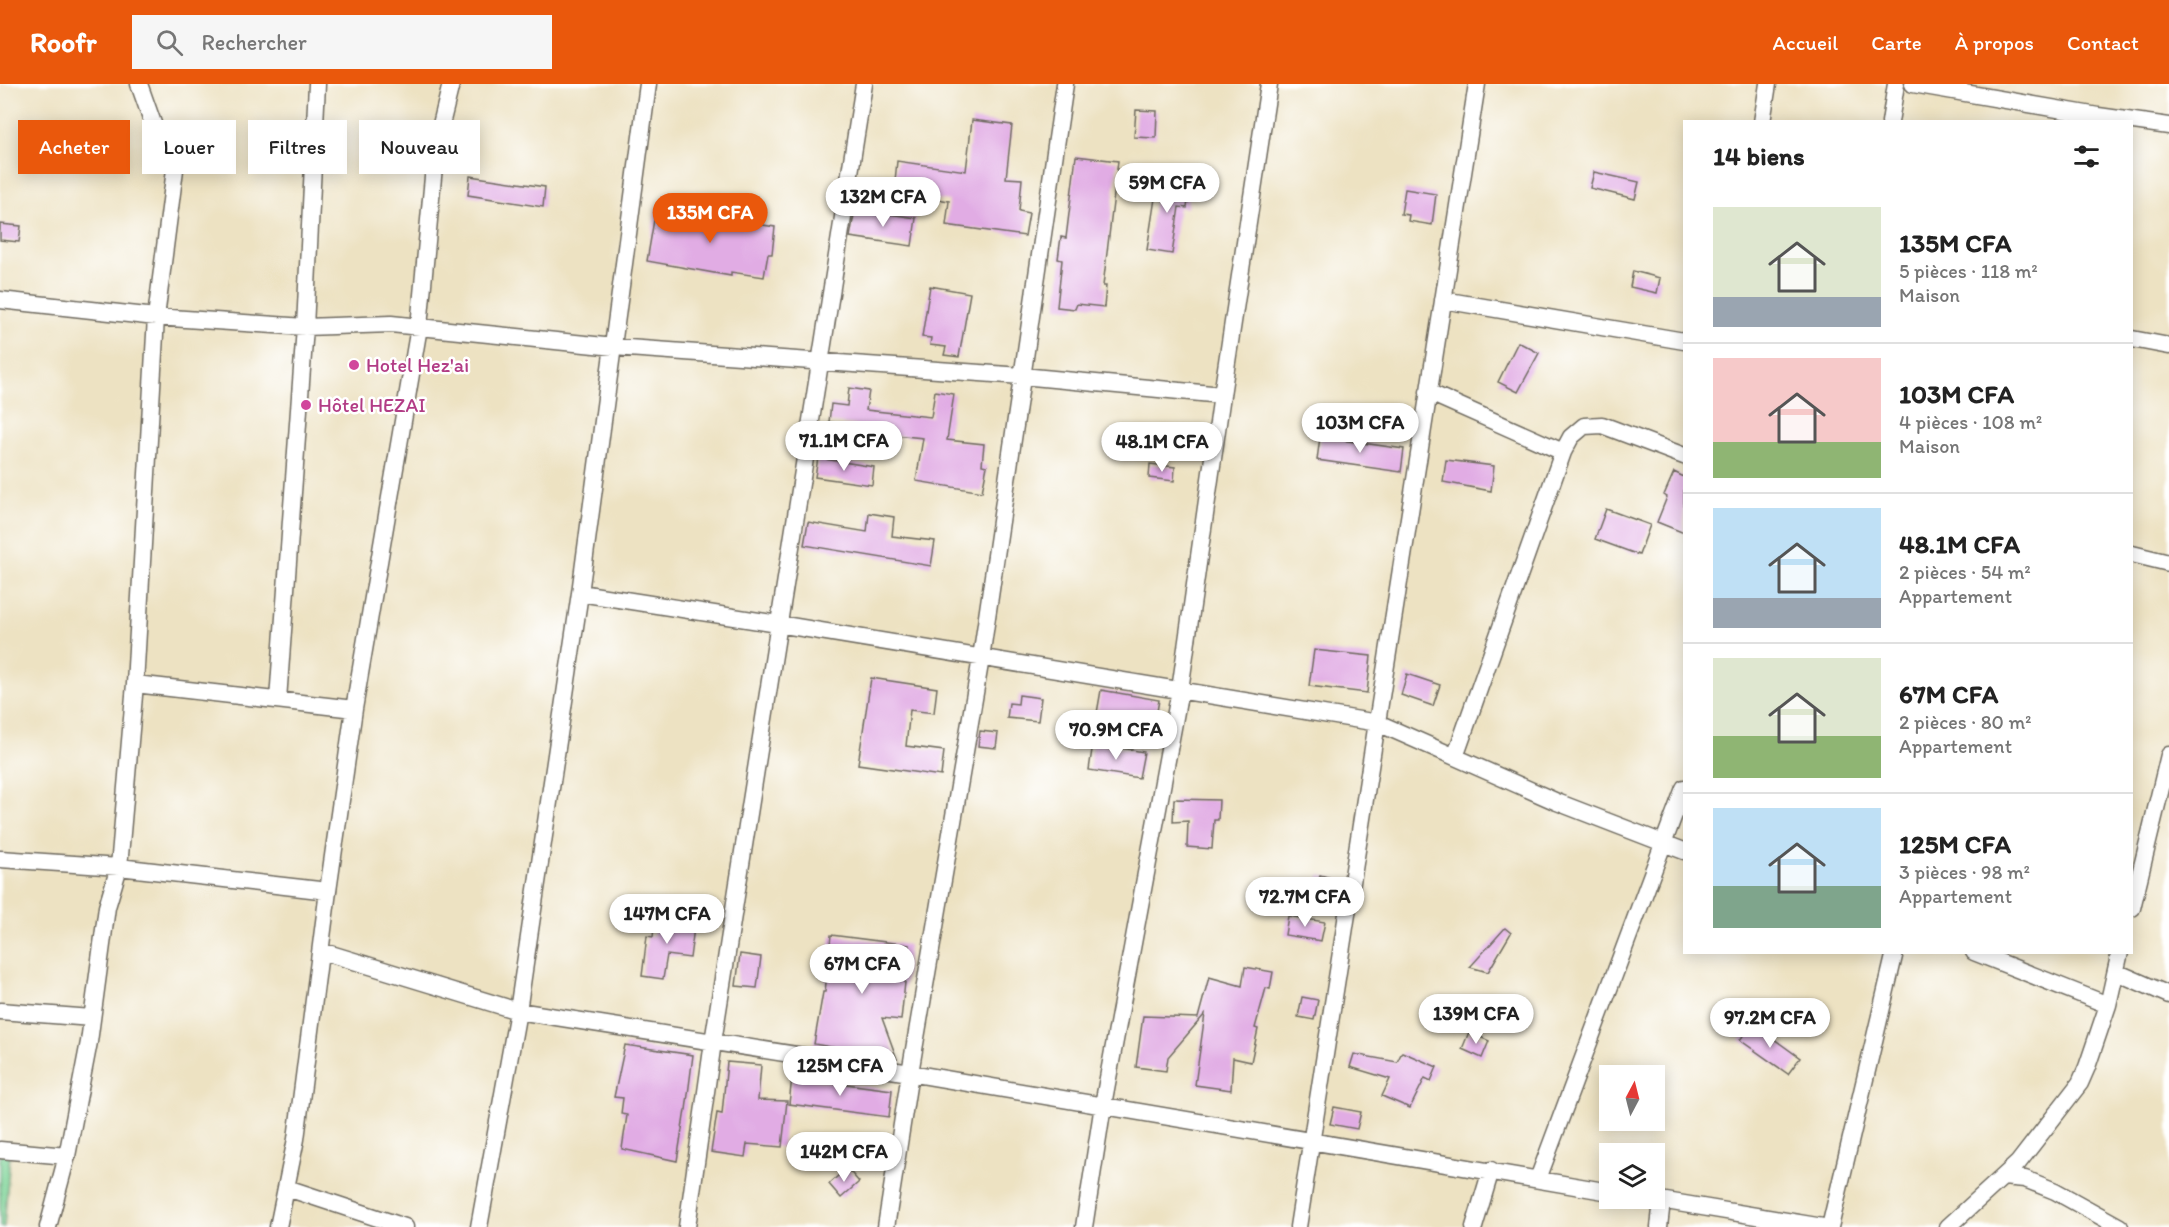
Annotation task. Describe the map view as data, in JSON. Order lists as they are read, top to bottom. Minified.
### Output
{"places":["Hotel Hez'ai","Hôtel HEZAI"],"north":"top","page":{"header":"Roofr","search":"Rechercher","nav":["Accueil","Carte","À propos","Contact"],"chip":["Acheter","Louer","Filtres","Nouveau"],"heading":"14 biens","price":["59M CFA","132M CFA","135M CFA","103M CFA","71.1M CFA","48.1M CFA","70.9M CFA","72.7M CFA","147M CFA","67M CFA","139M CFA","97.2M CFA","125M CFA","142M CFA"],"list":[{"name":"135M CFA","note":"5 pièces · 118 m² · Maison"},{"name":"103M CFA","note":"4 pièces · 108 m² · Maison"},{"name":"48.1M CFA","note":"2 pièces · 54 m² · Appartement"},{"name":"67M CFA","note":"2 pièces · 80 m² · Appartement"},{"name":"125M CFA","note":"3 pièces · 98 m² · Appartement"}]}}
